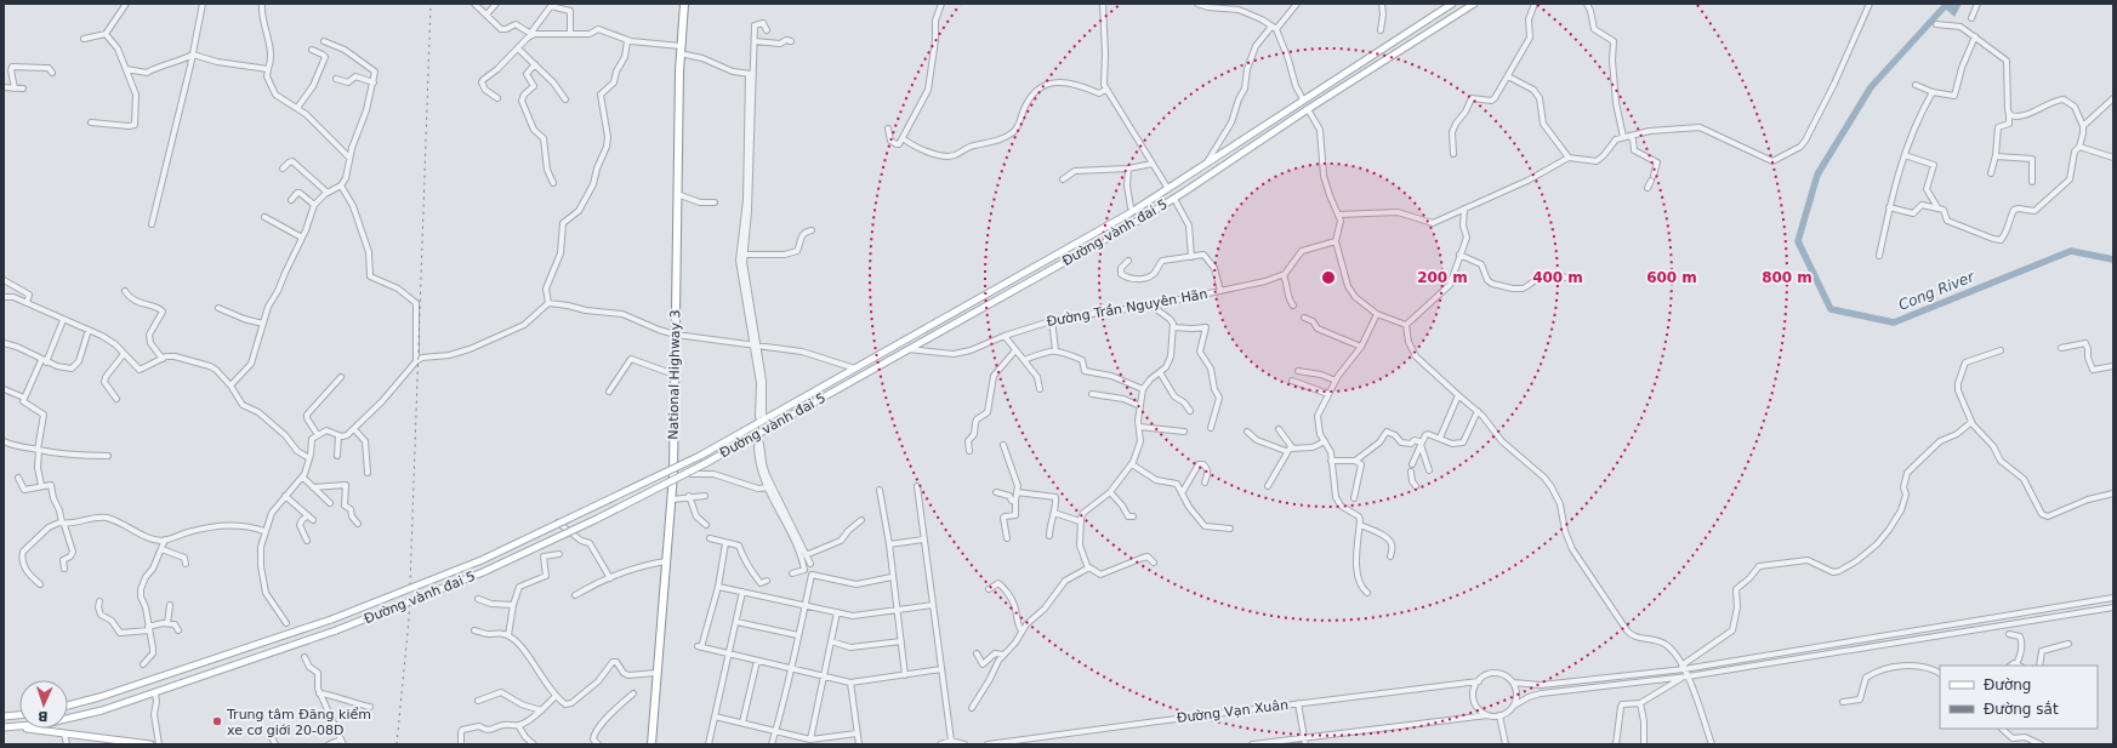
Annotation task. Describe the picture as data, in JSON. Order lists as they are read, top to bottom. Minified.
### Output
{"streets":{"highway":["National Highway 3"],"main road":["Đường vành đai 5"],"street":["Đường Trần Nguyên Hãn","Đường Vạn Xuân"]},"crossings":[["Đường vành đai 5","Đường Trần Nguyên Hãn"]],"water":["Cong River"],"places":["Trung tâm Đăng kiểm xe cơ giới 20-08D"],"legend":["Đường","Đường sắt"],"north":"bottom","rings":["200 m","400 m","600 m","800 m"]}
